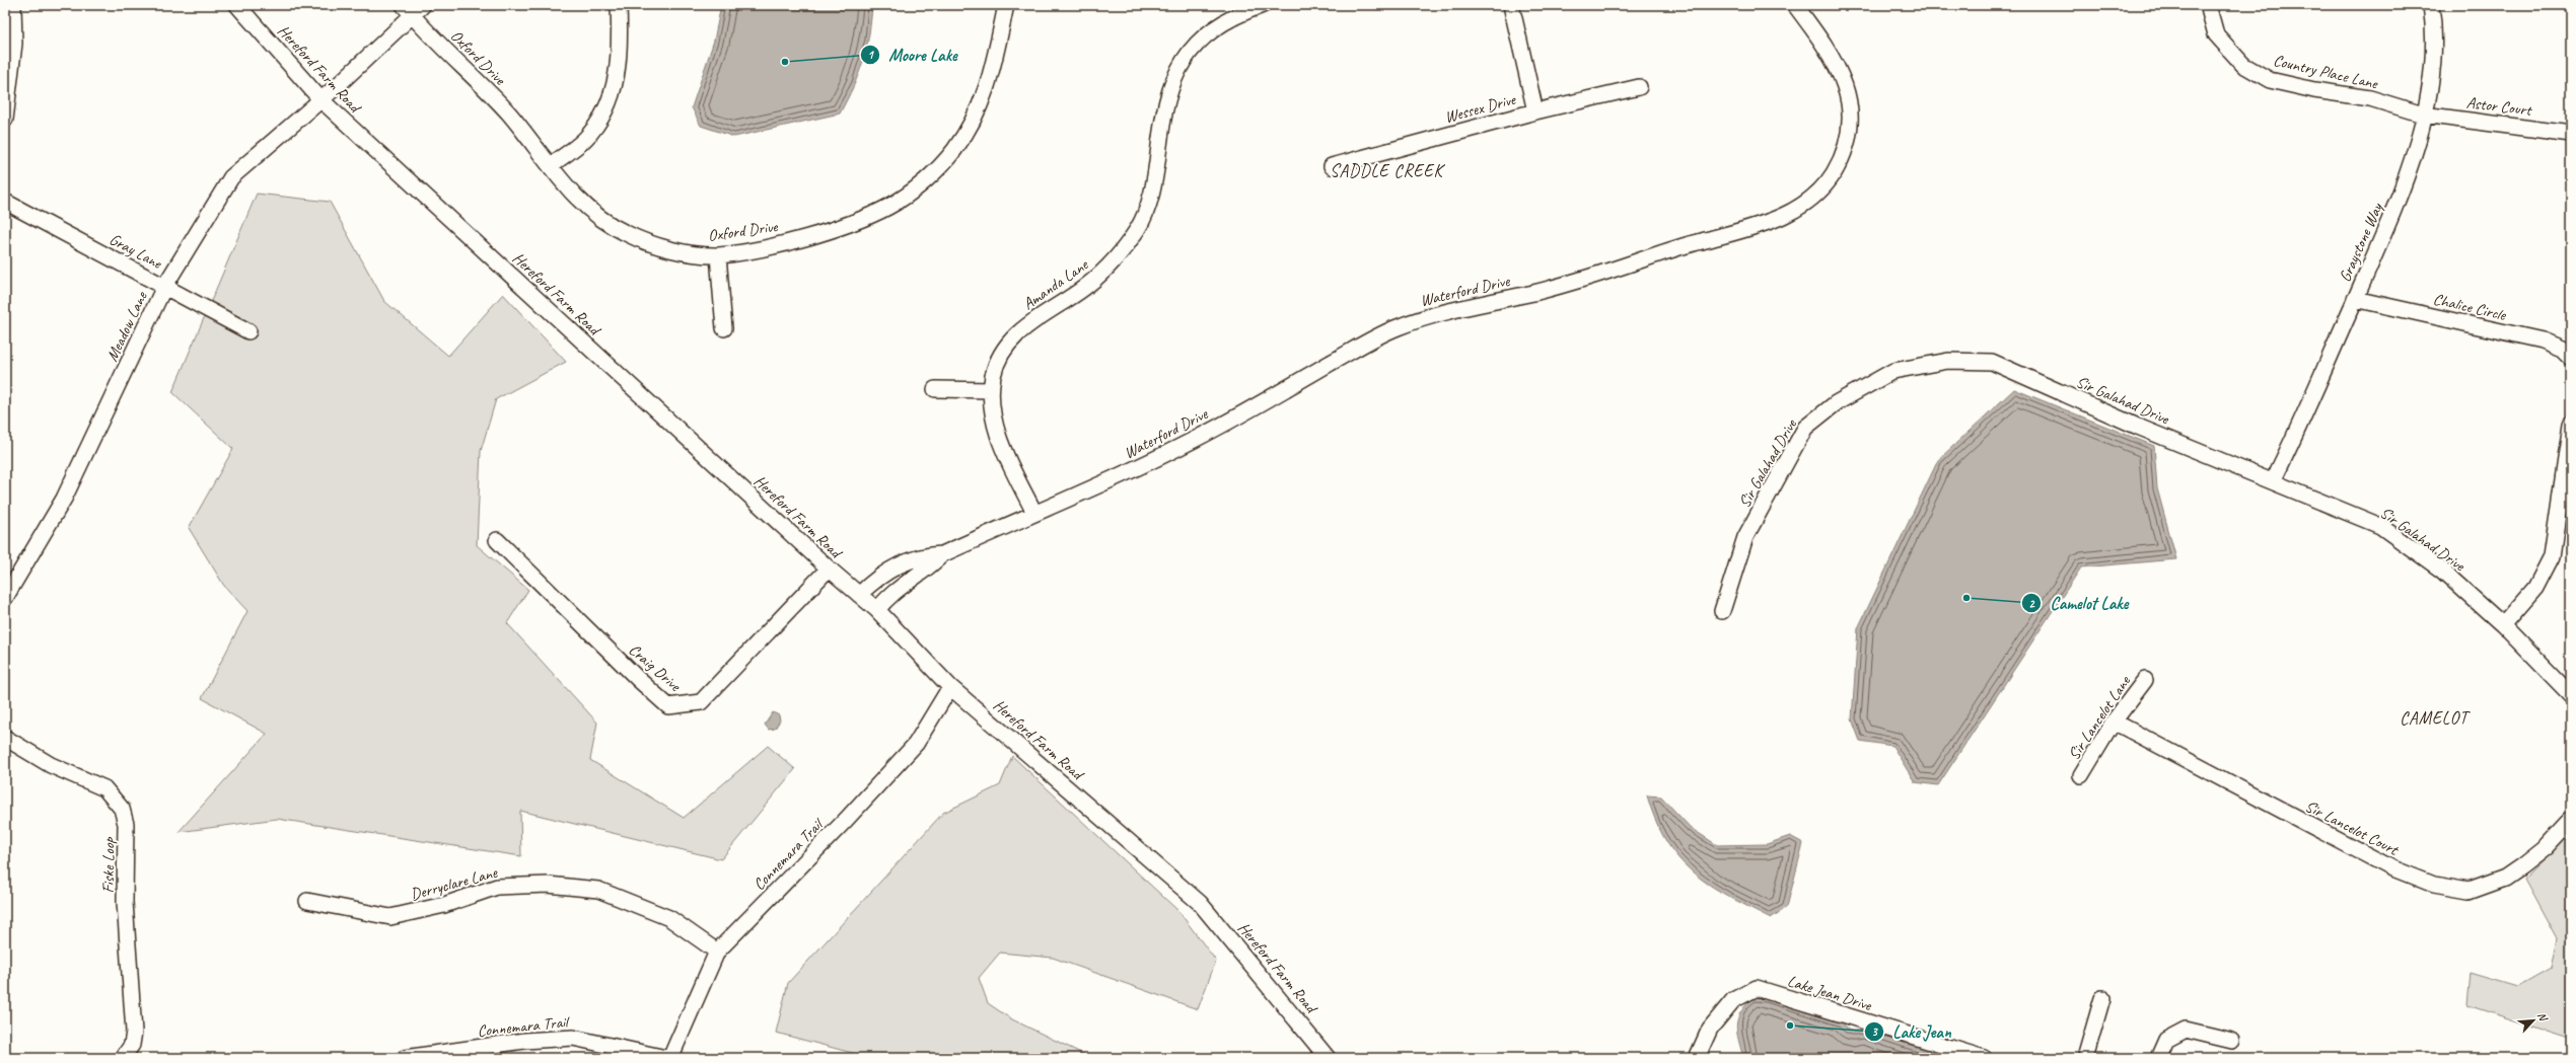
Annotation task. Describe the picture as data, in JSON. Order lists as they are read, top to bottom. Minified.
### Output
{"streets":{"street":["Oxford Drive","Hereford Farm Road","Country Place Lane","Astor Court","Wessex Drive","Graystone Way","Gray Lane","Amanda Lane","Waterford Drive","Chalice Circle","Meadow Lane","Sir Galahad Drive","Craig Drive","Sir Lancelot Lane","Sir Lancelot Court","Connemara Trail","Fiske Loop","Derryclare Lane","Lake Jean Drive"]},"crossings":[["Oxford Drive","Meadow Lane"],["Hereford Farm Road","Waterford Drive"],["Hereford Farm Road","Meadow Lane"],["Hereford Farm Road","Craig Drive"],["Hereford Farm Road","Connemara Trail"],["Country Place Lane","Astor Court"],["Country Place Lane","Graystone Way"],["Astor Court","Graystone Way"],["Graystone Way","Chalice Circle"],["Graystone Way","Sir Galahad Drive"],["Gray Lane","Meadow Lane"],["Amanda Lane","Waterford Drive"],["Sir Lancelot Lane","Sir Lancelot Court"],["Connemara Trail","Derryclare Lane"]],"districts":["SADDLE CREEK","CAMELOT"],"places":["Moore Lake","Camelot Lake","Lake Jean"],"north":"top right"}
